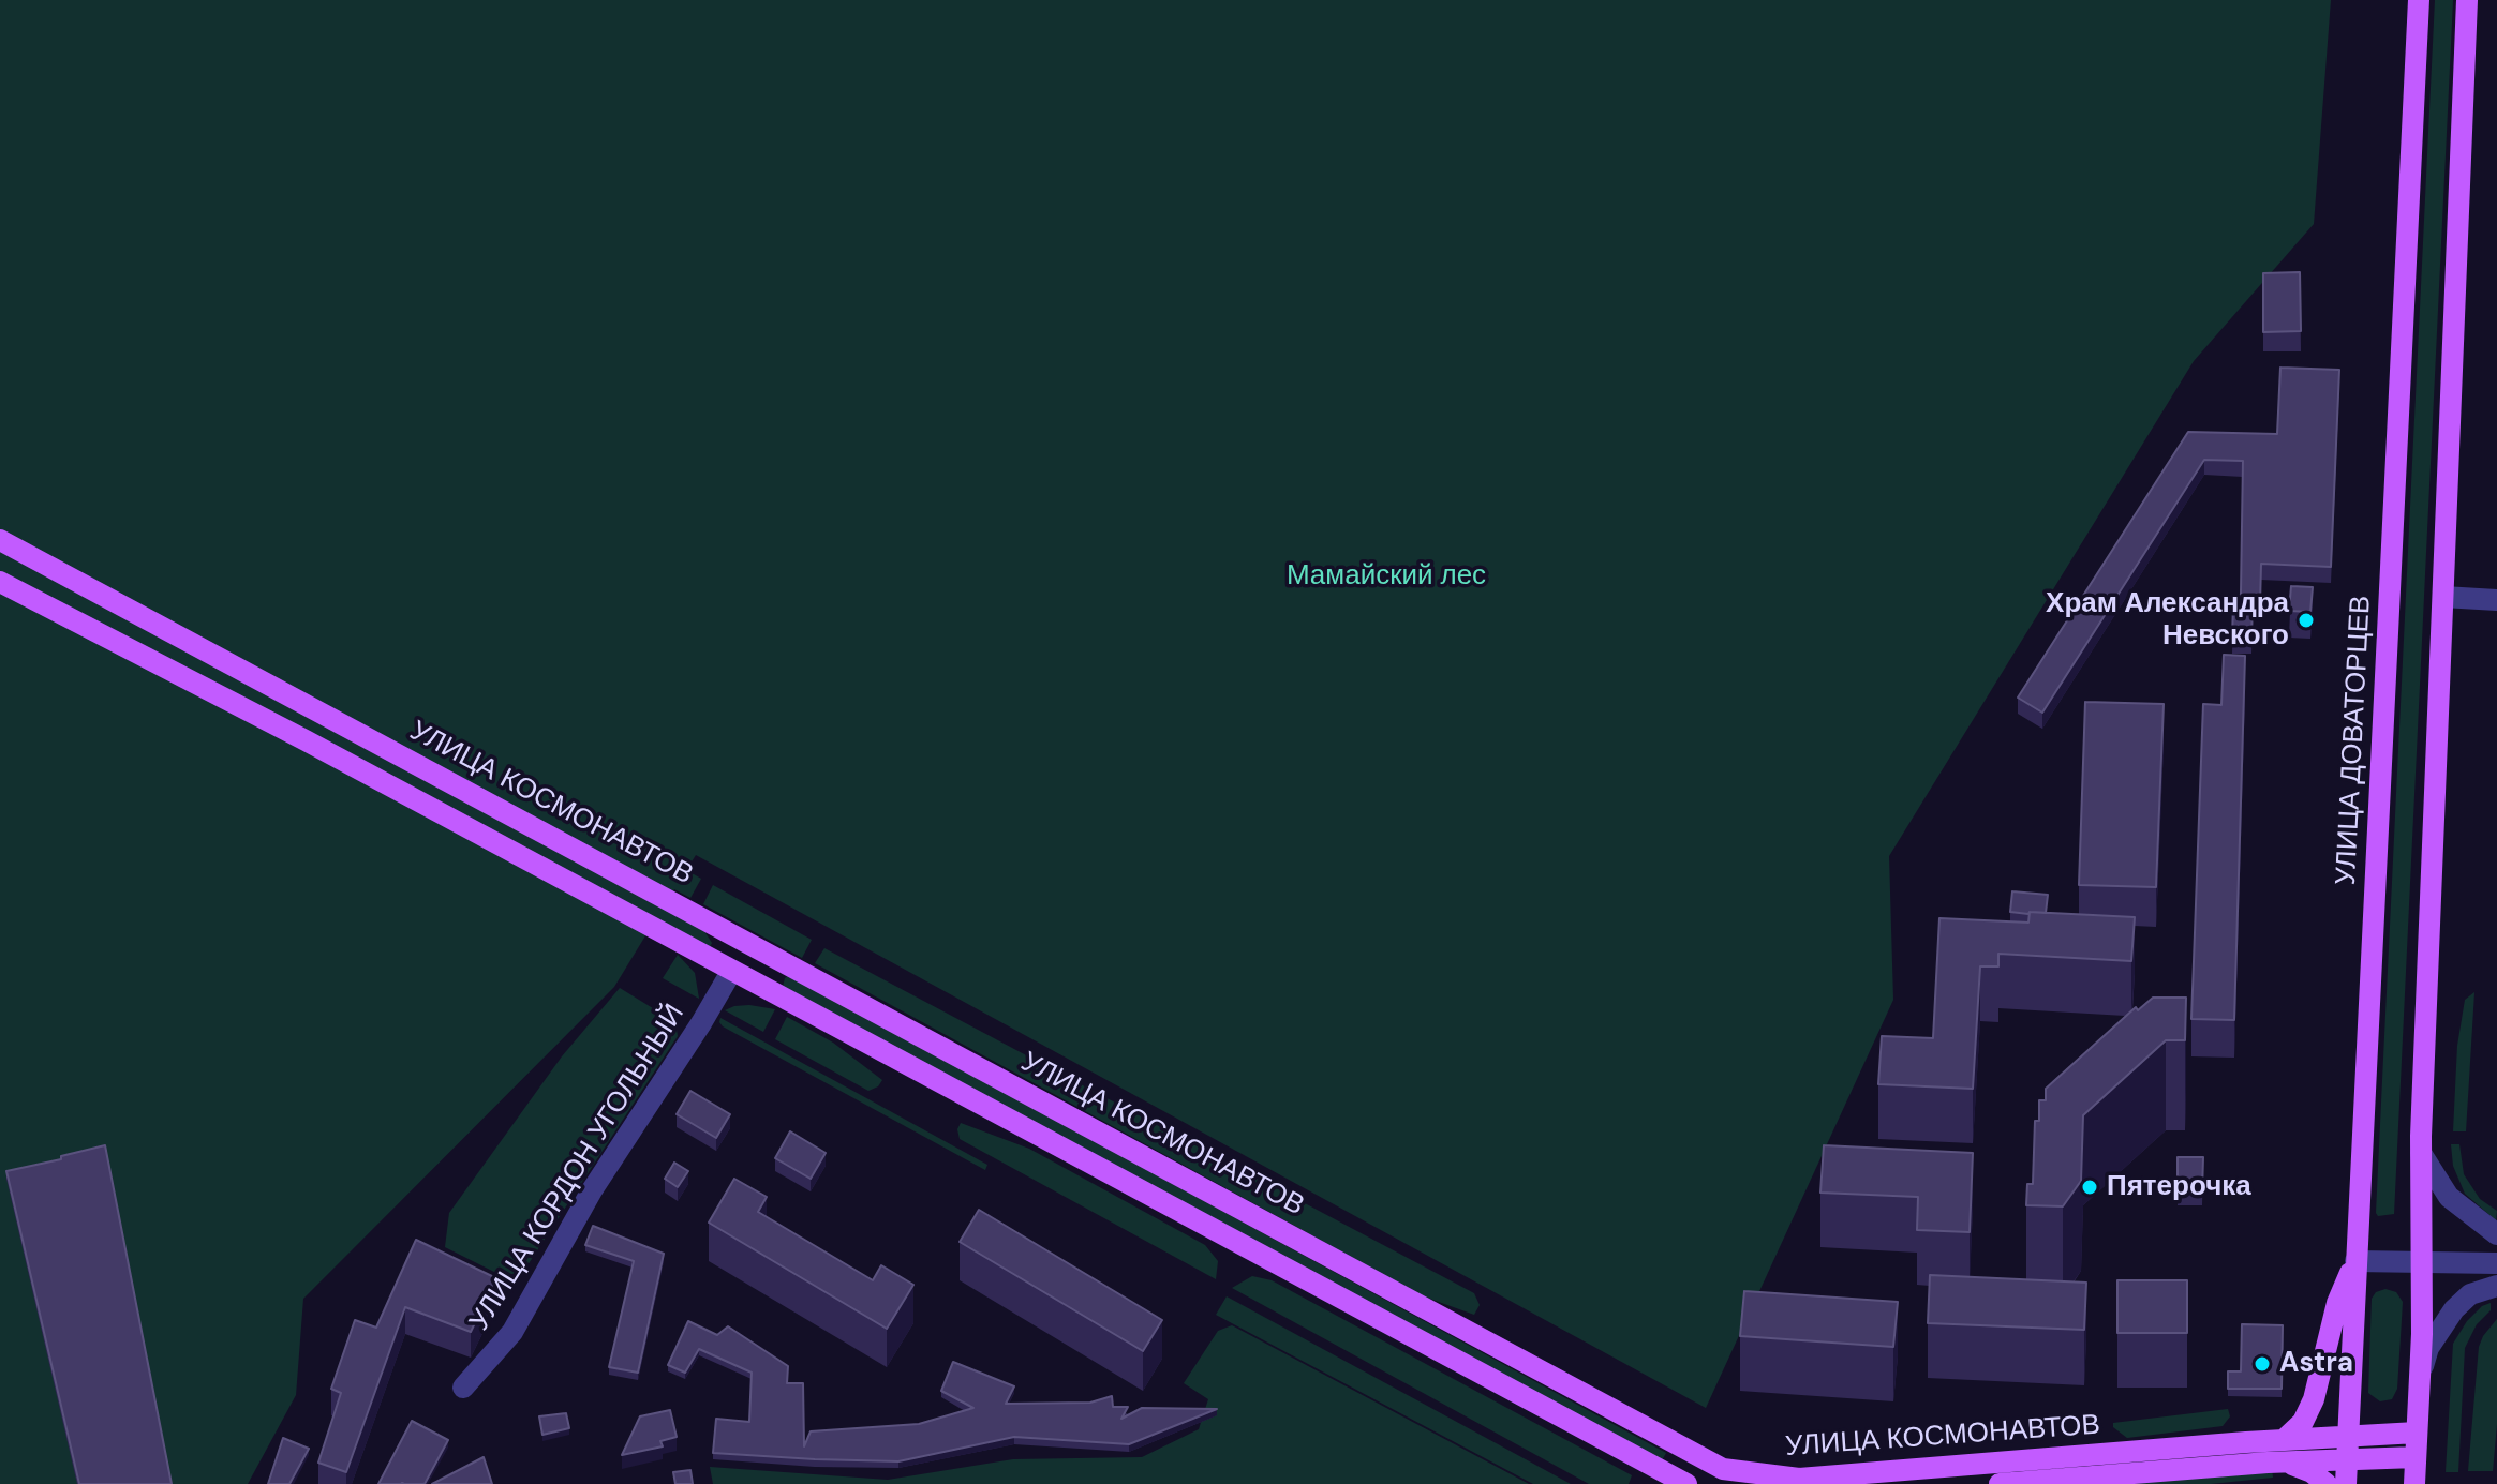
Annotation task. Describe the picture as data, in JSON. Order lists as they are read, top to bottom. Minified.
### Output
{"streets":{"main road":["УЛИЦА ДОВАТОРЦЕВ","УЛИЦА КОСМОНАВТОВ"],"street":["УЛИЦА КОРДОН УГОЛЬНЫЙ"]},"crossings":[["УЛИЦА ДОВАТОРЦЕВ","УЛИЦА КОСМОНАВТОВ"]],"parks":["Мамайский лес"],"places":["Храм Александра Невского","Пятерочка","Astra"]}
